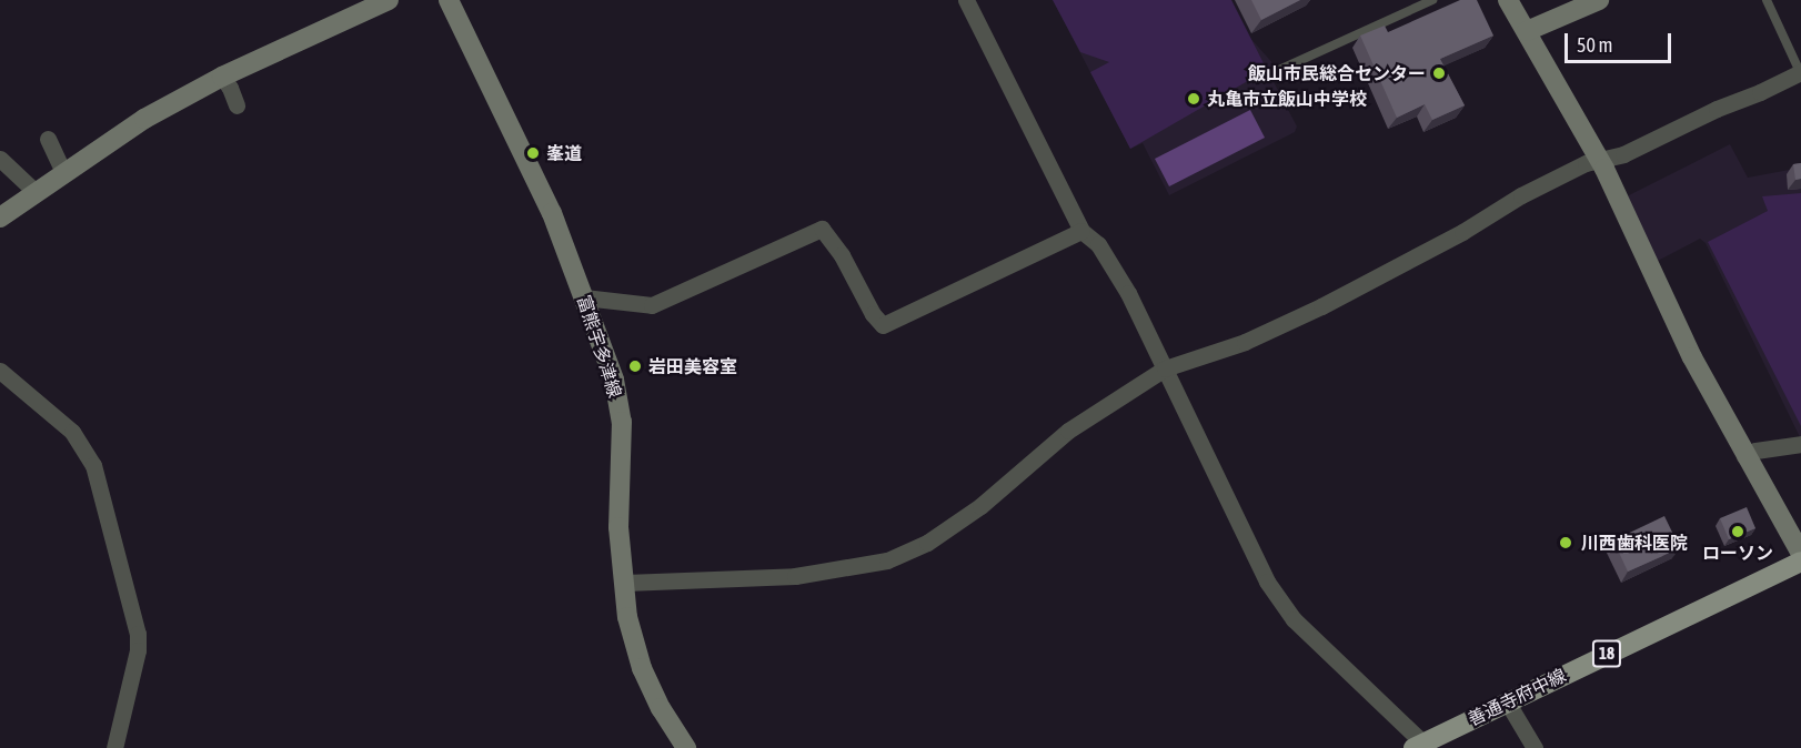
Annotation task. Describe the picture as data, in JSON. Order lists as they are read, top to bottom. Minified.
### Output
{"streets":{"main road":["18","善通寺府中線"],"street":["富熊宇多津線"]},"places":["飯山市民総合センター","丸亀市立飯山中学校","峯道","岩田美容室","ローソン","川西歯科医院"],"scale_bar":"50 m"}
